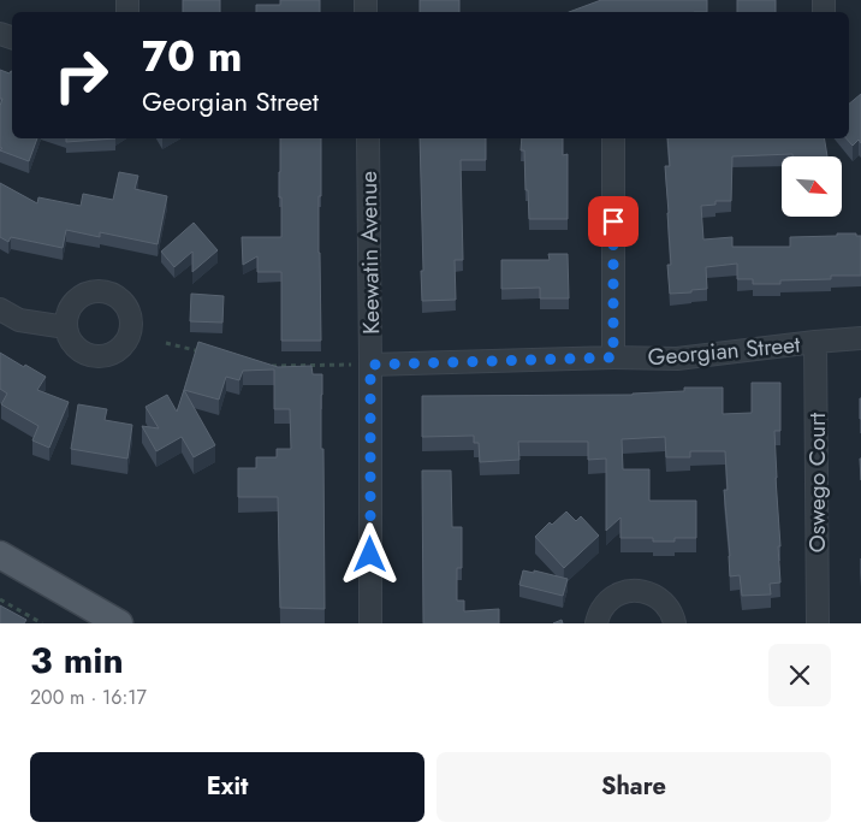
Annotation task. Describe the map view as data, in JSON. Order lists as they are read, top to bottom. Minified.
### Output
{"streets":{"street":["Keewatin Avenue","Georgian Street","Oswego Court"]},"crossings":[["Keewatin Avenue","Georgian Street"],["Georgian Street","Oswego Court"]],"north":"bottom right","page":{"turn":["70 m","Georgian Street"],"heading":["3 min","200 m · 16:17"],"buttons":["Exit","Share"]}}
